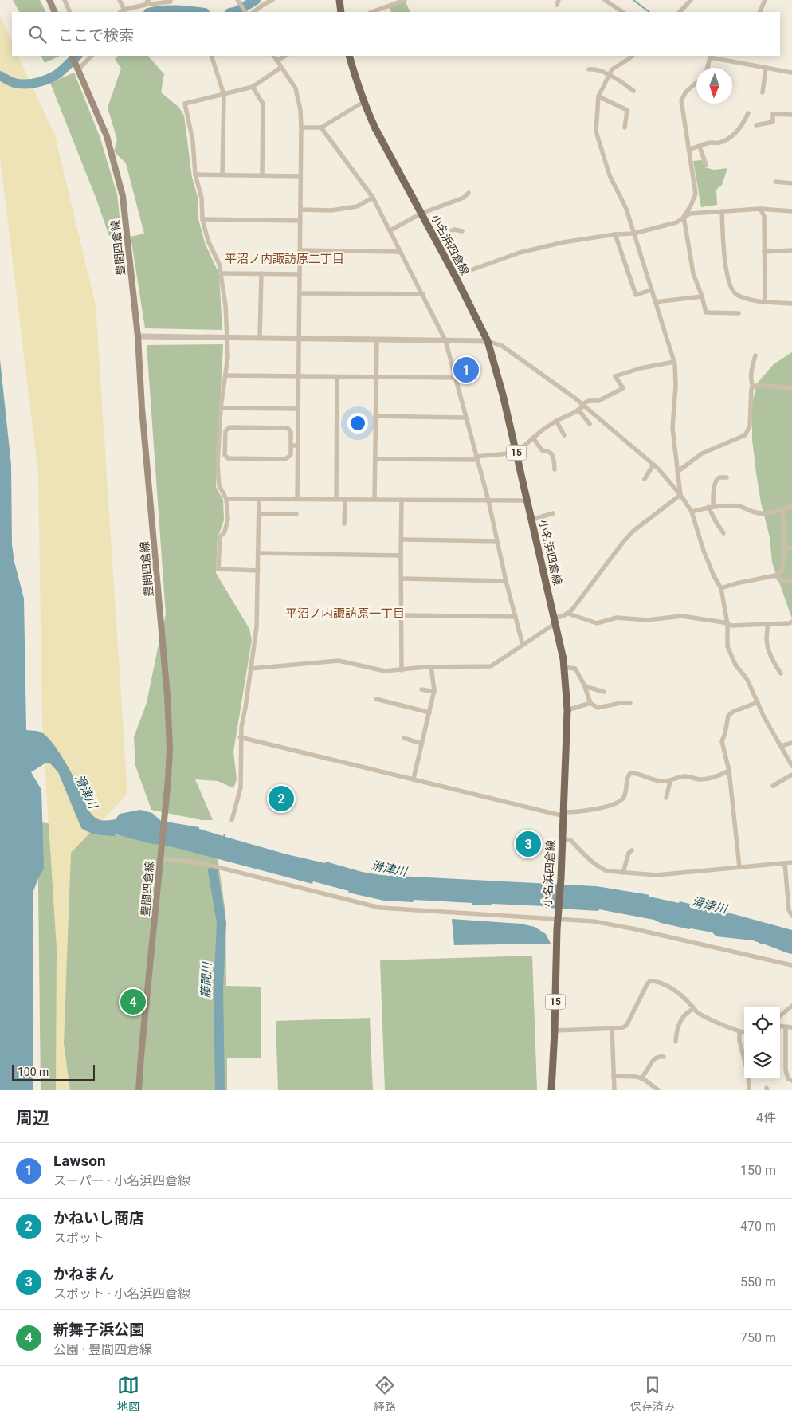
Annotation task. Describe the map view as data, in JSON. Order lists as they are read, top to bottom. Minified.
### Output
{"streets":{"main road":["小名浜四倉線","豊間四倉線","15"]},"districts":["平沼ノ内諏訪原二丁目","平沼ノ内諏訪原一丁目"],"water":["滑津川","藤間川"],"scale_bar":"100 m","north":"bottom","page":{"search":"ここで検索","pins":["1","2","3","4"],"scale":"100 m","heading":["周辺","4件"],"list":[{"mark":"1","name":"Lawson","note":"スーパー · 小名浜四倉線","value":"150 m"},{"mark":"2","name":"かねいし商店","note":"スポット","value":"470 m"},{"mark":"3","name":"かねまん","note":"スポット · 小名浜四倉線","value":"550 m"},{"mark":"4","name":"新舞子浜公園","note":"公園 · 豊間四倉線","value":"750 m"}],"nav":["地図","経路","保存済み"]}}
